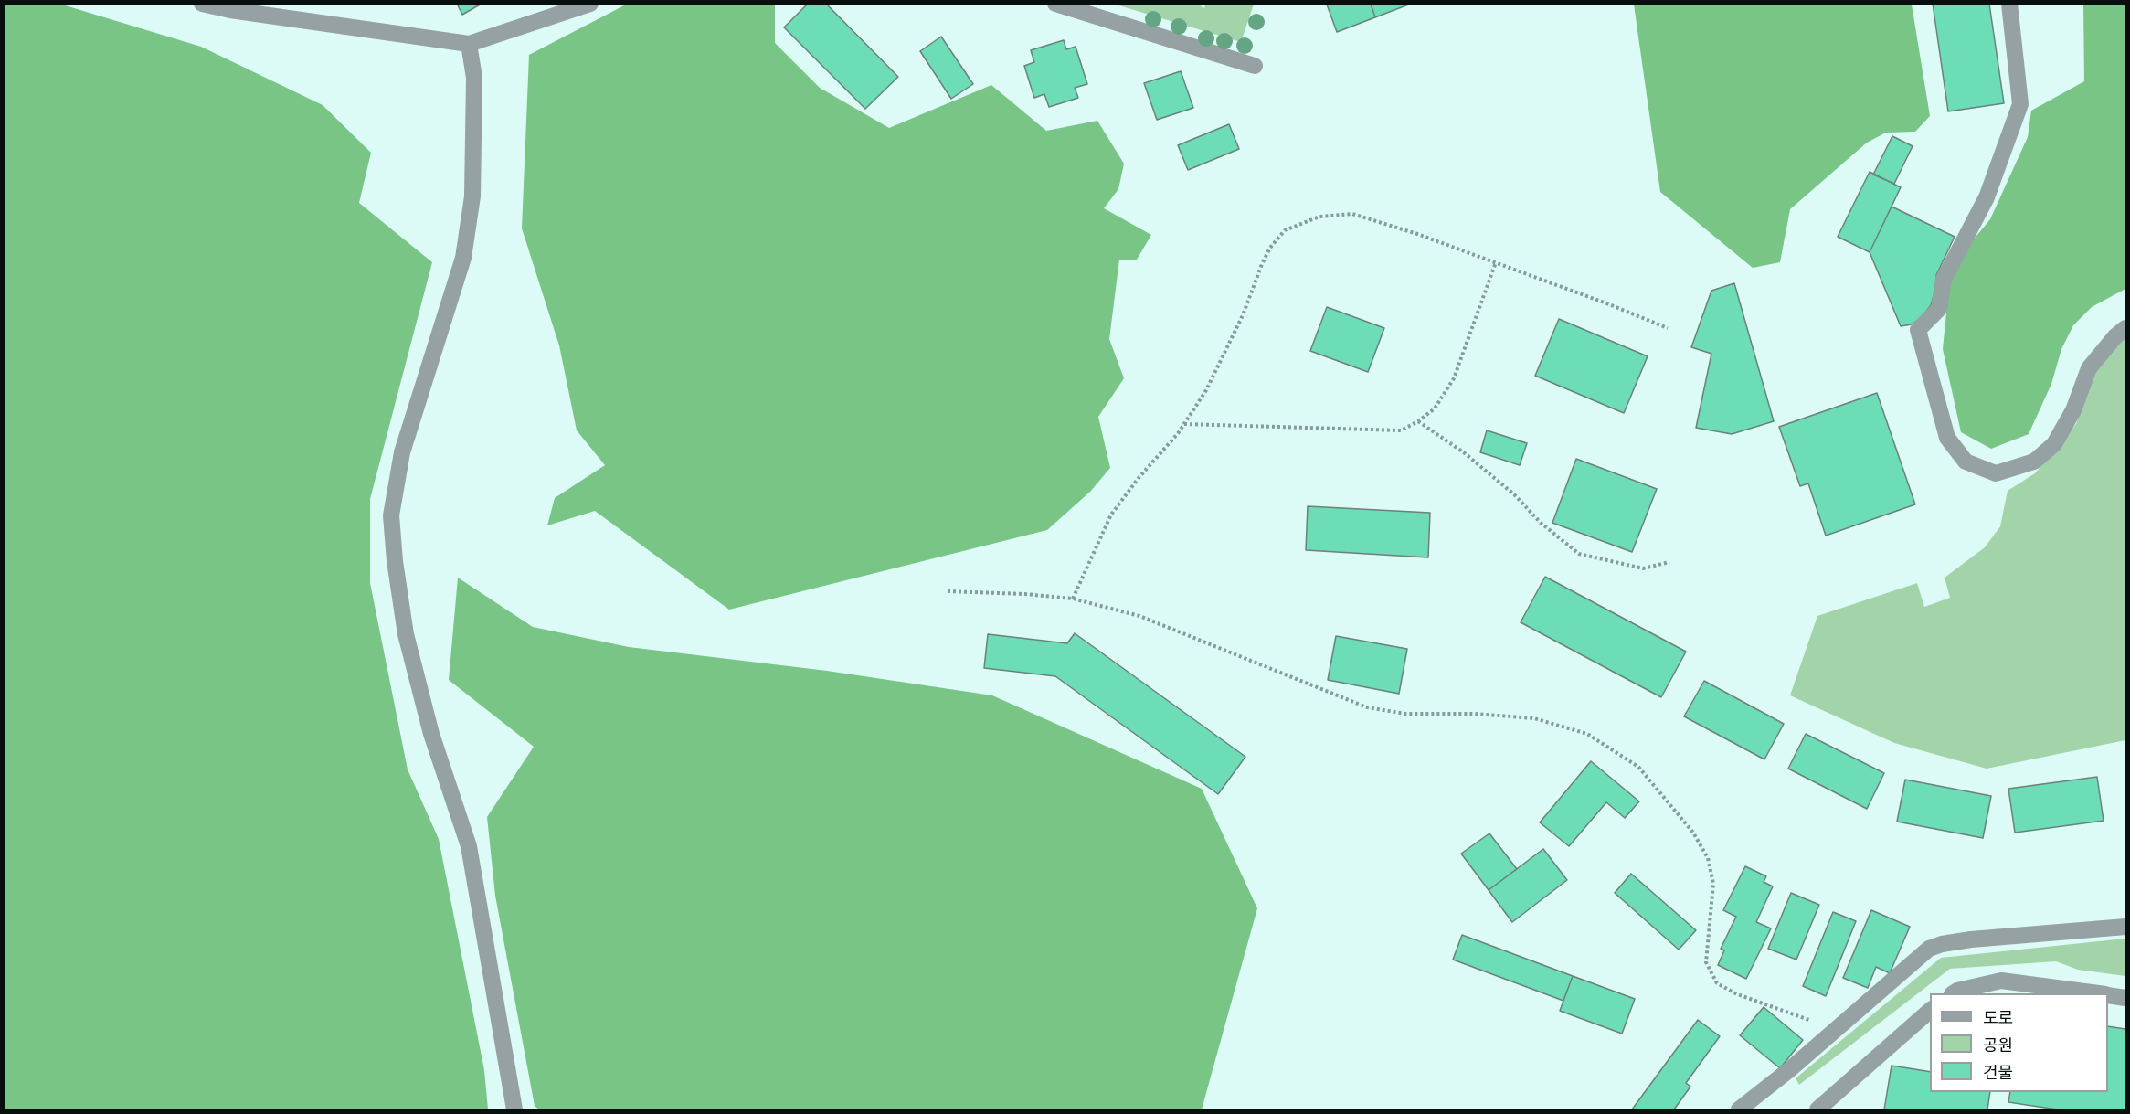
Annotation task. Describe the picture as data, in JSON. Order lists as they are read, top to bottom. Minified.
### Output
{"legend":["도로","공원","건물"]}
